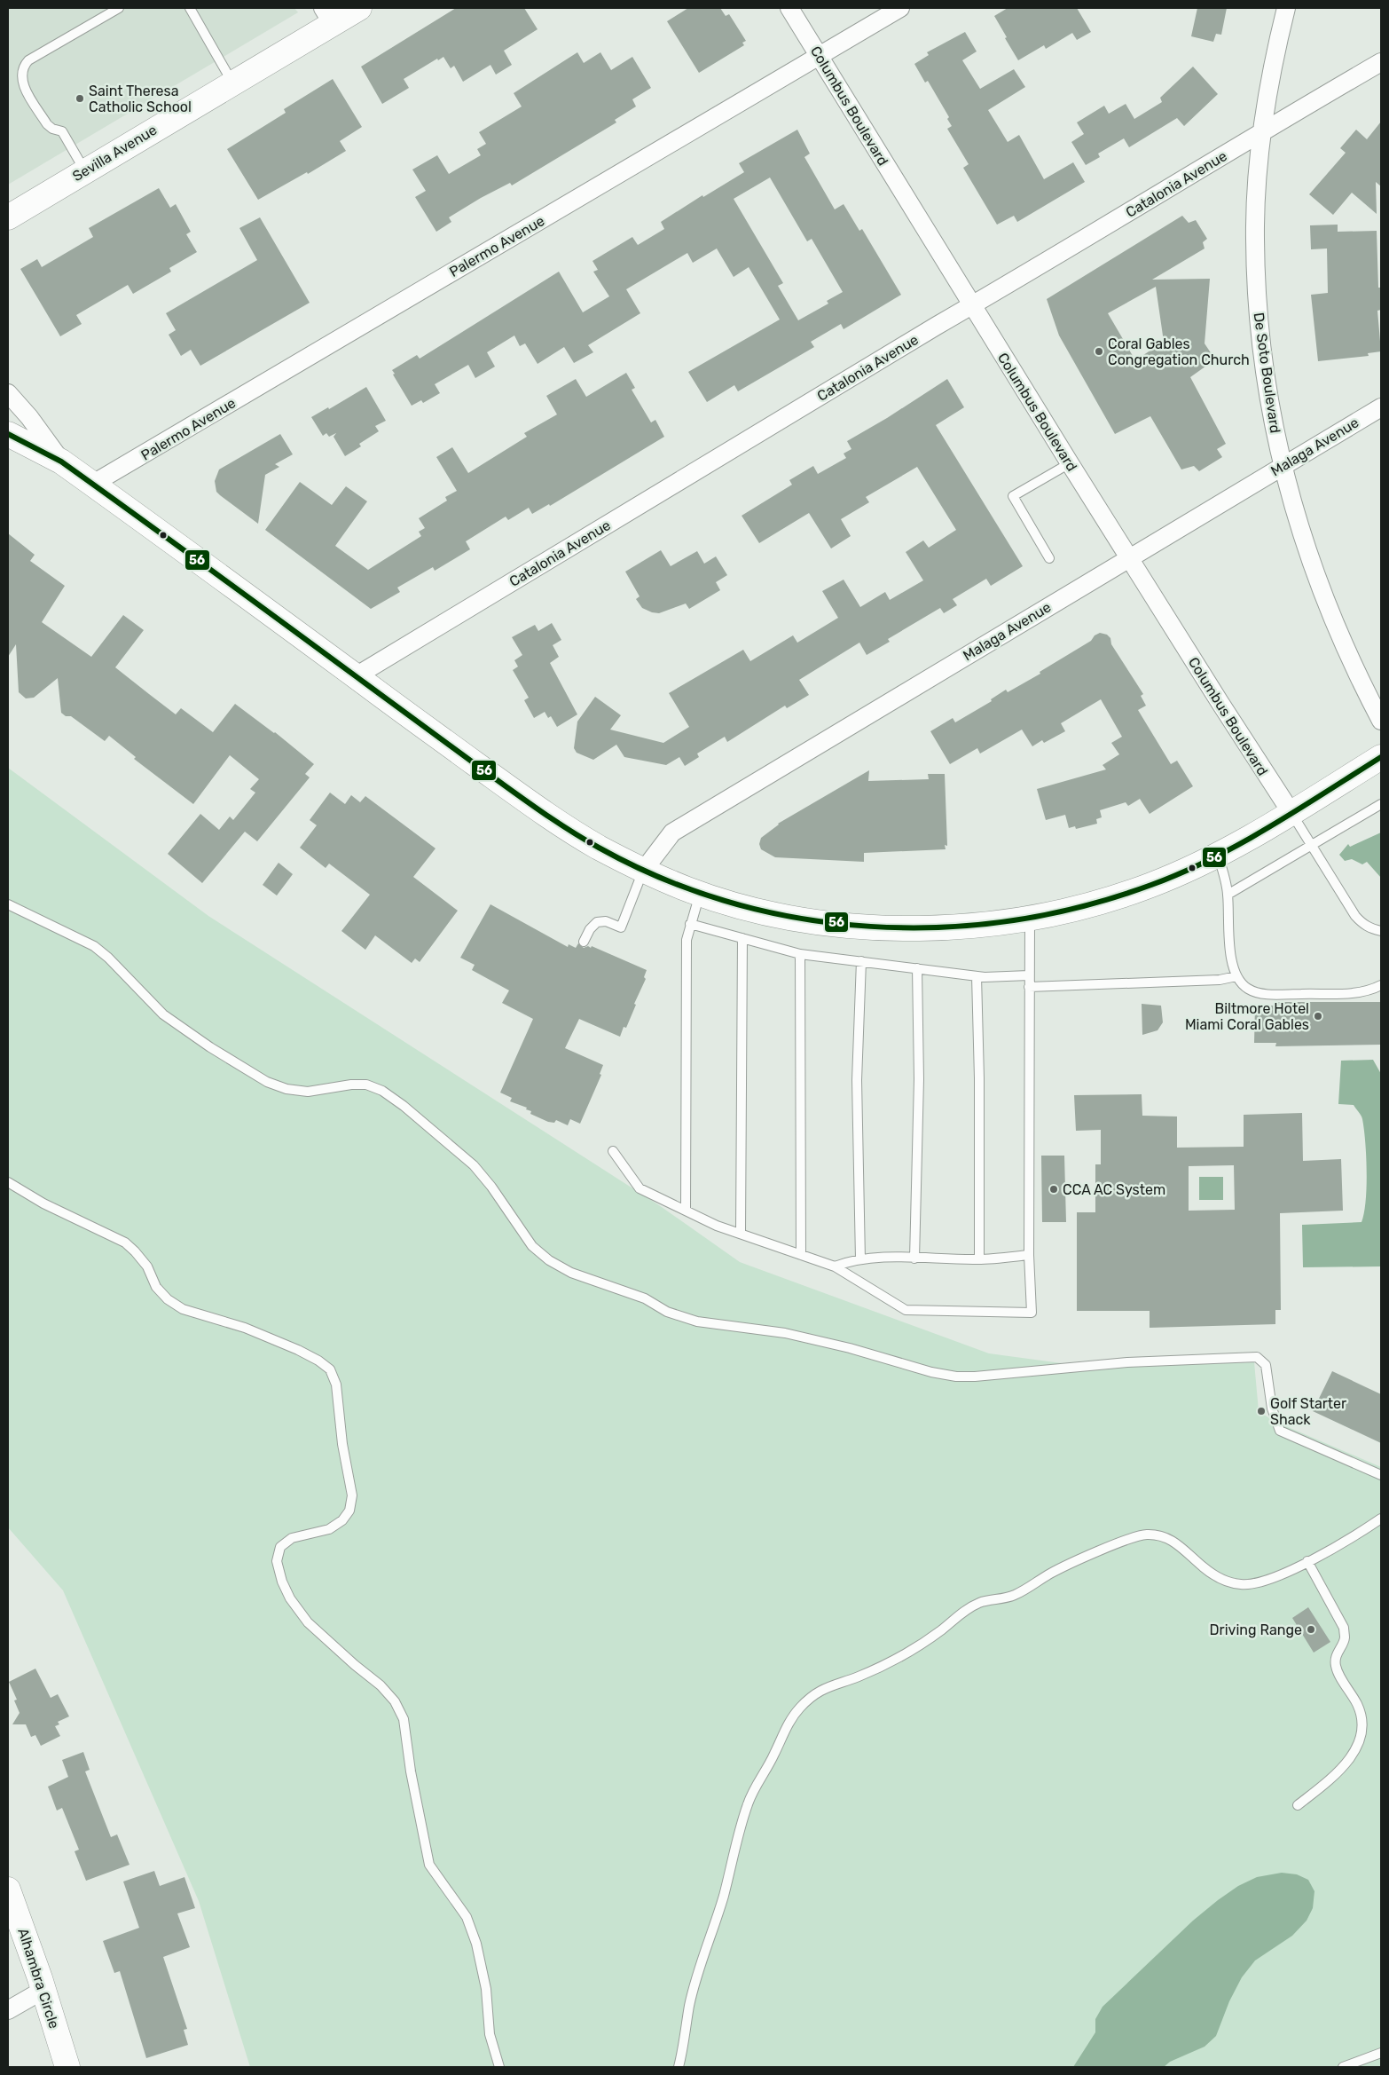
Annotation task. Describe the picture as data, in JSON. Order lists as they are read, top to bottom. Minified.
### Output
{"streets":{"street":["Columbus Boulevard","Sevilla Avenue","Catalonia Avenue","Palermo Avenue","De Soto Boulevard","Malaga Avenue","Alhambra Circle"]},"crossings":[["Columbus Boulevard","Catalonia Avenue"],["Columbus Boulevard","Palermo Avenue"],["Columbus Boulevard","Malaga Avenue"],["Catalonia Avenue","De Soto Boulevard"],["De Soto Boulevard","Malaga Avenue"]],"places":["Saint Theresa Catholic School","Coral Gables Congregation Church","Biltmore Hotel Miami Coral Gables","CCA AC System","Golf Starter Shack","Driving Range"],"lines":["transit line 56"]}
